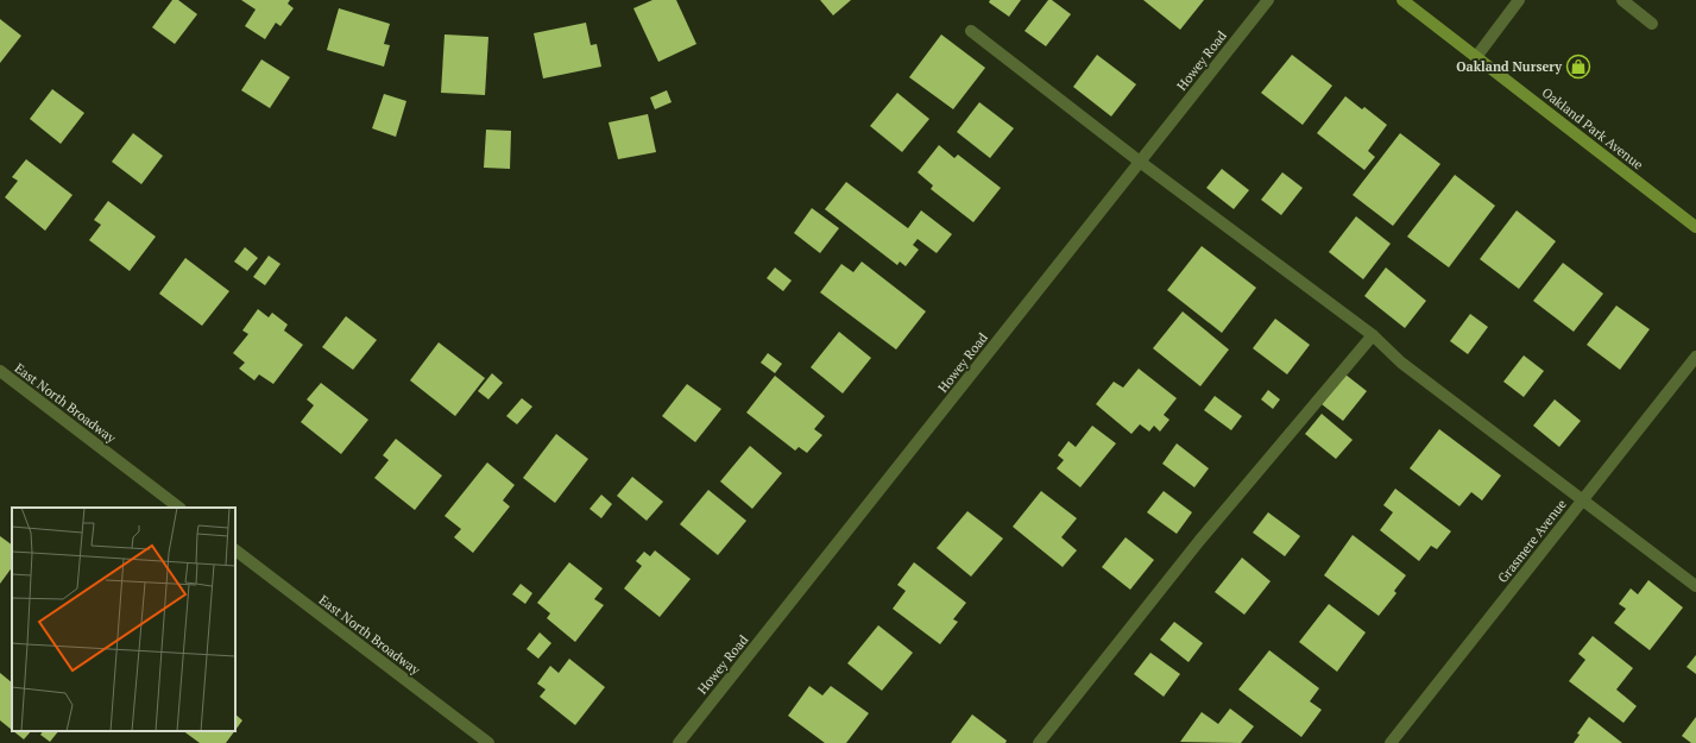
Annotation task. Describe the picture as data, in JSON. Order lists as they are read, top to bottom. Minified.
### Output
{"streets":{"main road":["Oakland Park Avenue"],"street":["Howey Road","East North Broadway","Grasmere Avenue"]},"places":{"shop":["Oakland Nursery"]}}
